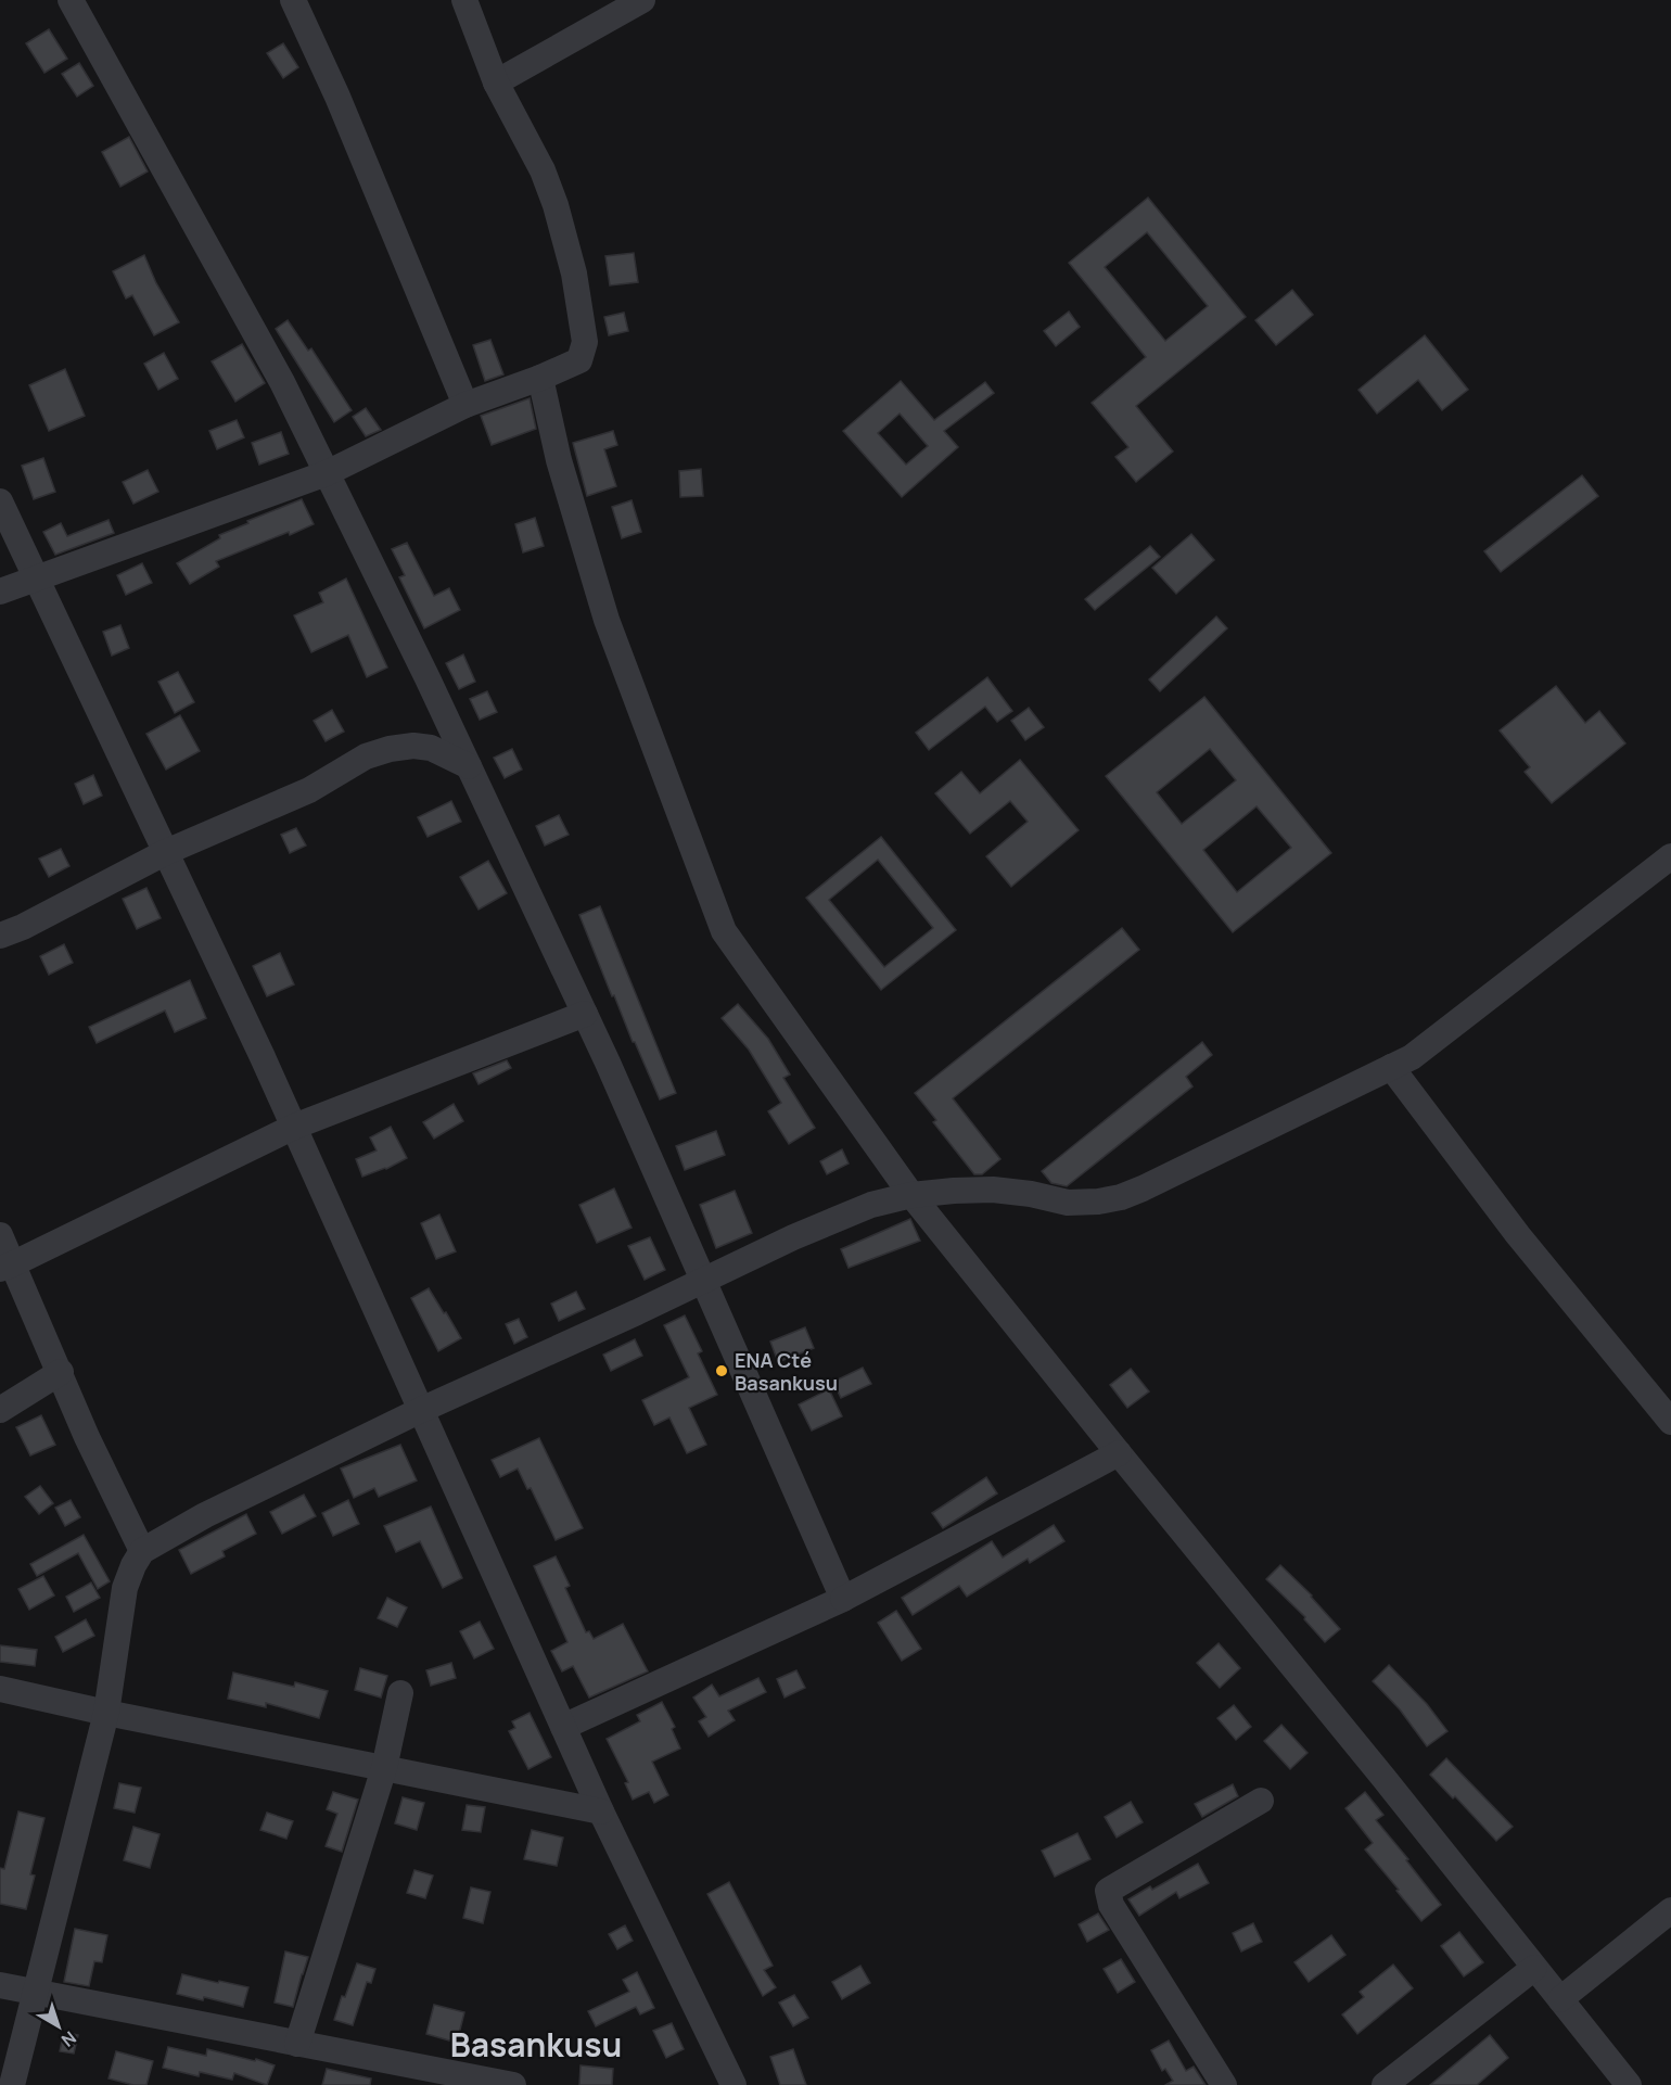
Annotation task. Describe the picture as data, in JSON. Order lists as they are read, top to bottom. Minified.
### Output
{"districts":["Basankusu"],"places":["ENA Cté Basankusu"],"north":"bottom right"}
